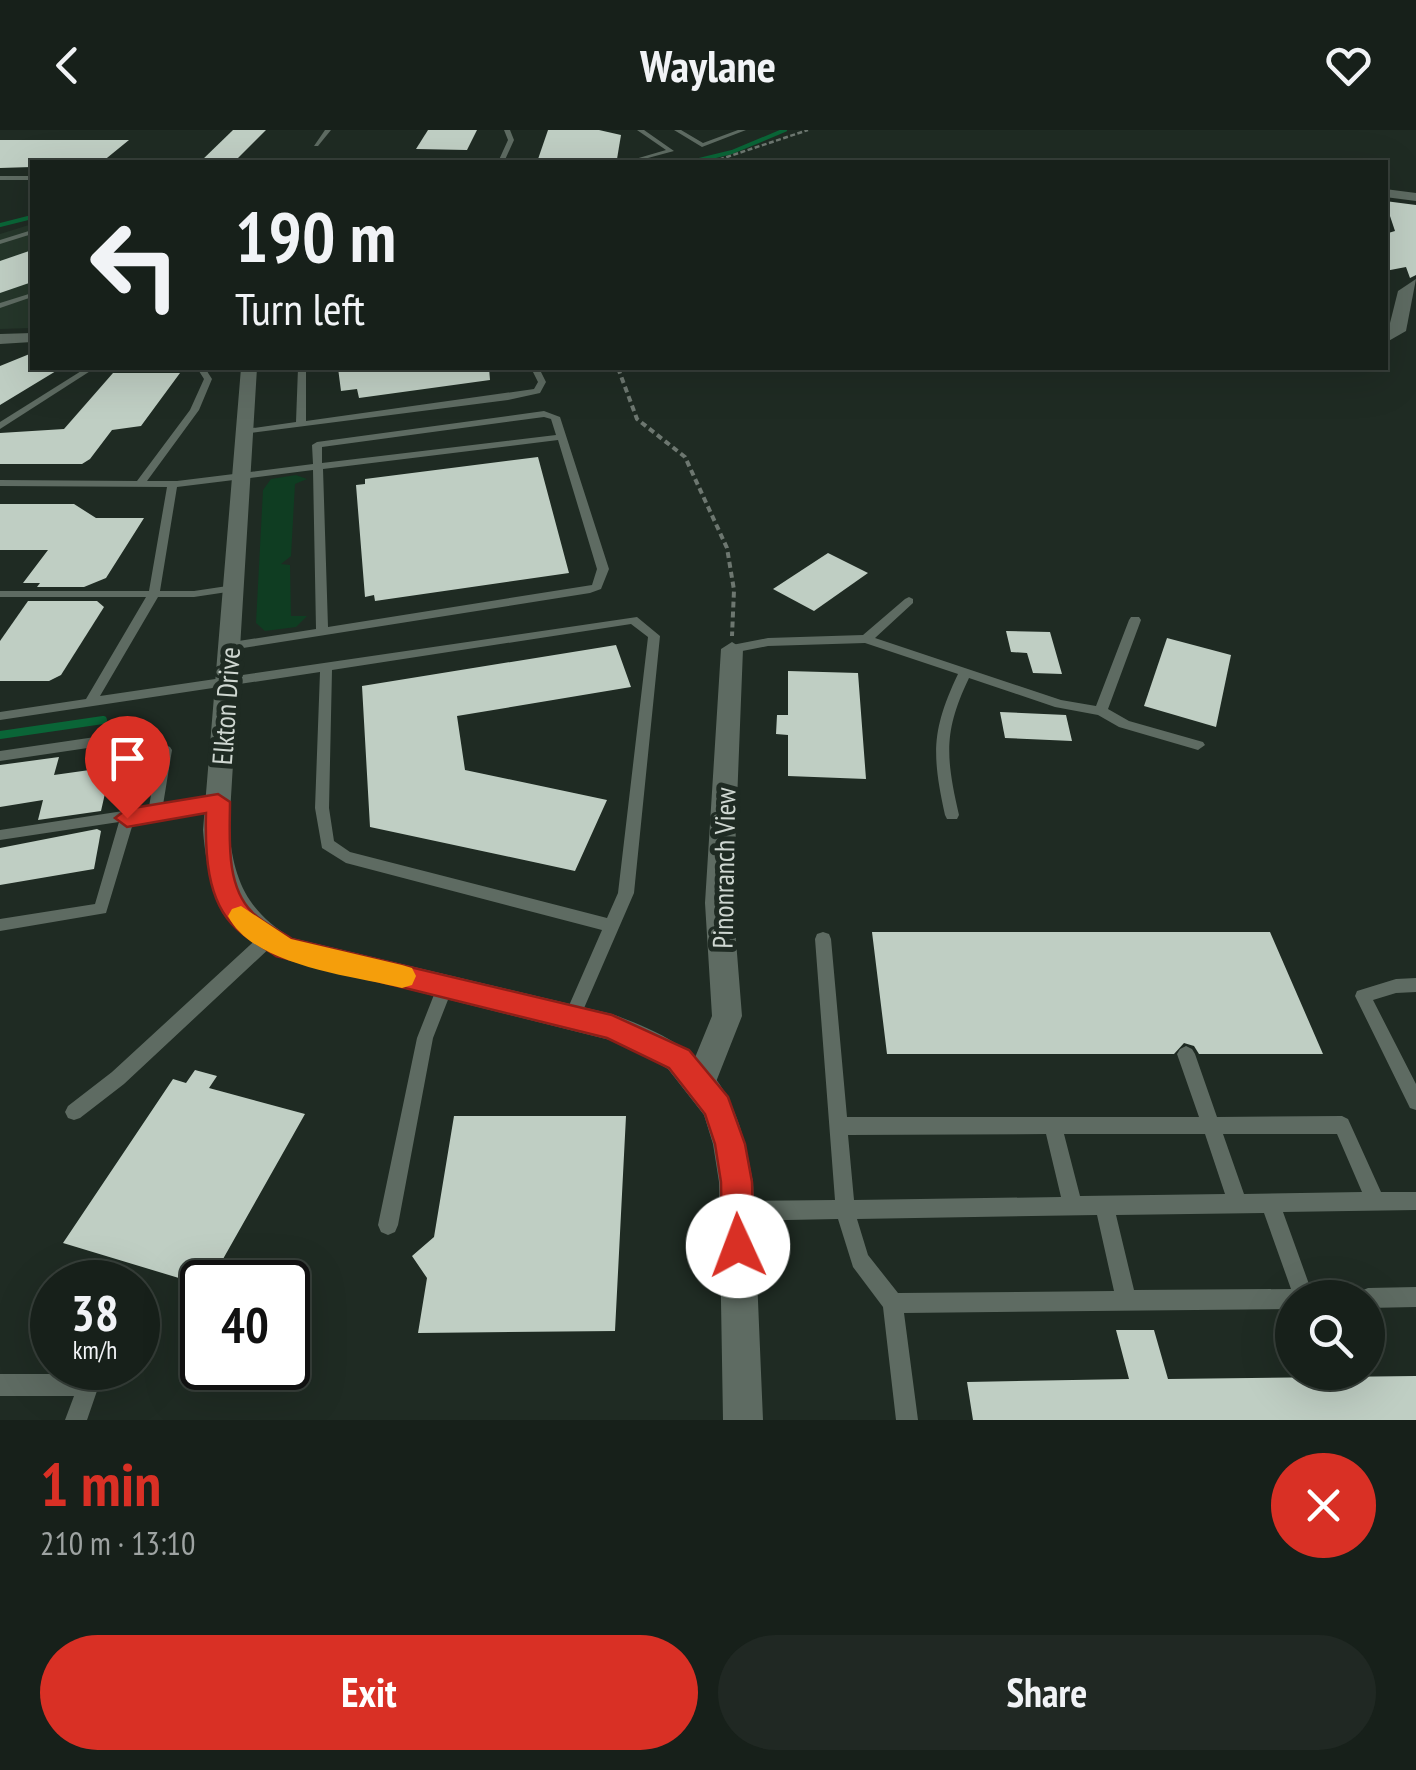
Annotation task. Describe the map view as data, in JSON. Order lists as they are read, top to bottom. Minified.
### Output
{"streets":{"street":["Elkton Drive","Pinonranch View"]},"crossings":[["Elkton Drive","Pinonranch View"]],"page":{"header":"Waylane","turn":["190 m","Turn left"],"speed":"38 km/h","limit":"40","heading":["1 min","210 m · 13:10"],"buttons":["Exit","Share"]}}
